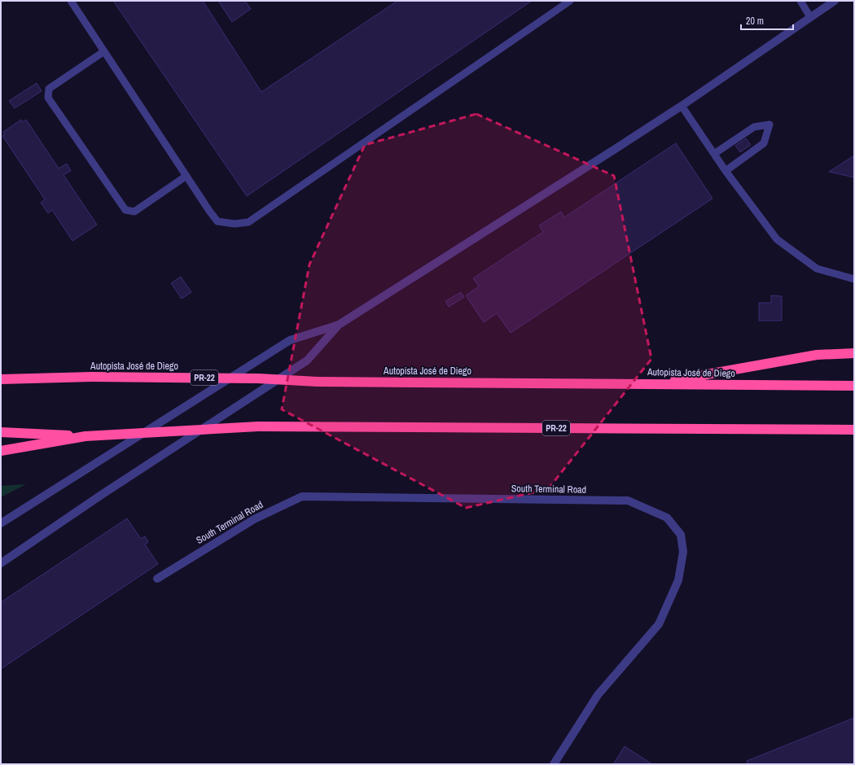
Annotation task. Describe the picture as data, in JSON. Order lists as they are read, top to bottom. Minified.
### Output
{"streets":{"highway":["Autopista José de Diego","PR-22"],"street":["South Terminal Road"]},"scale_bar":"20 m"}
